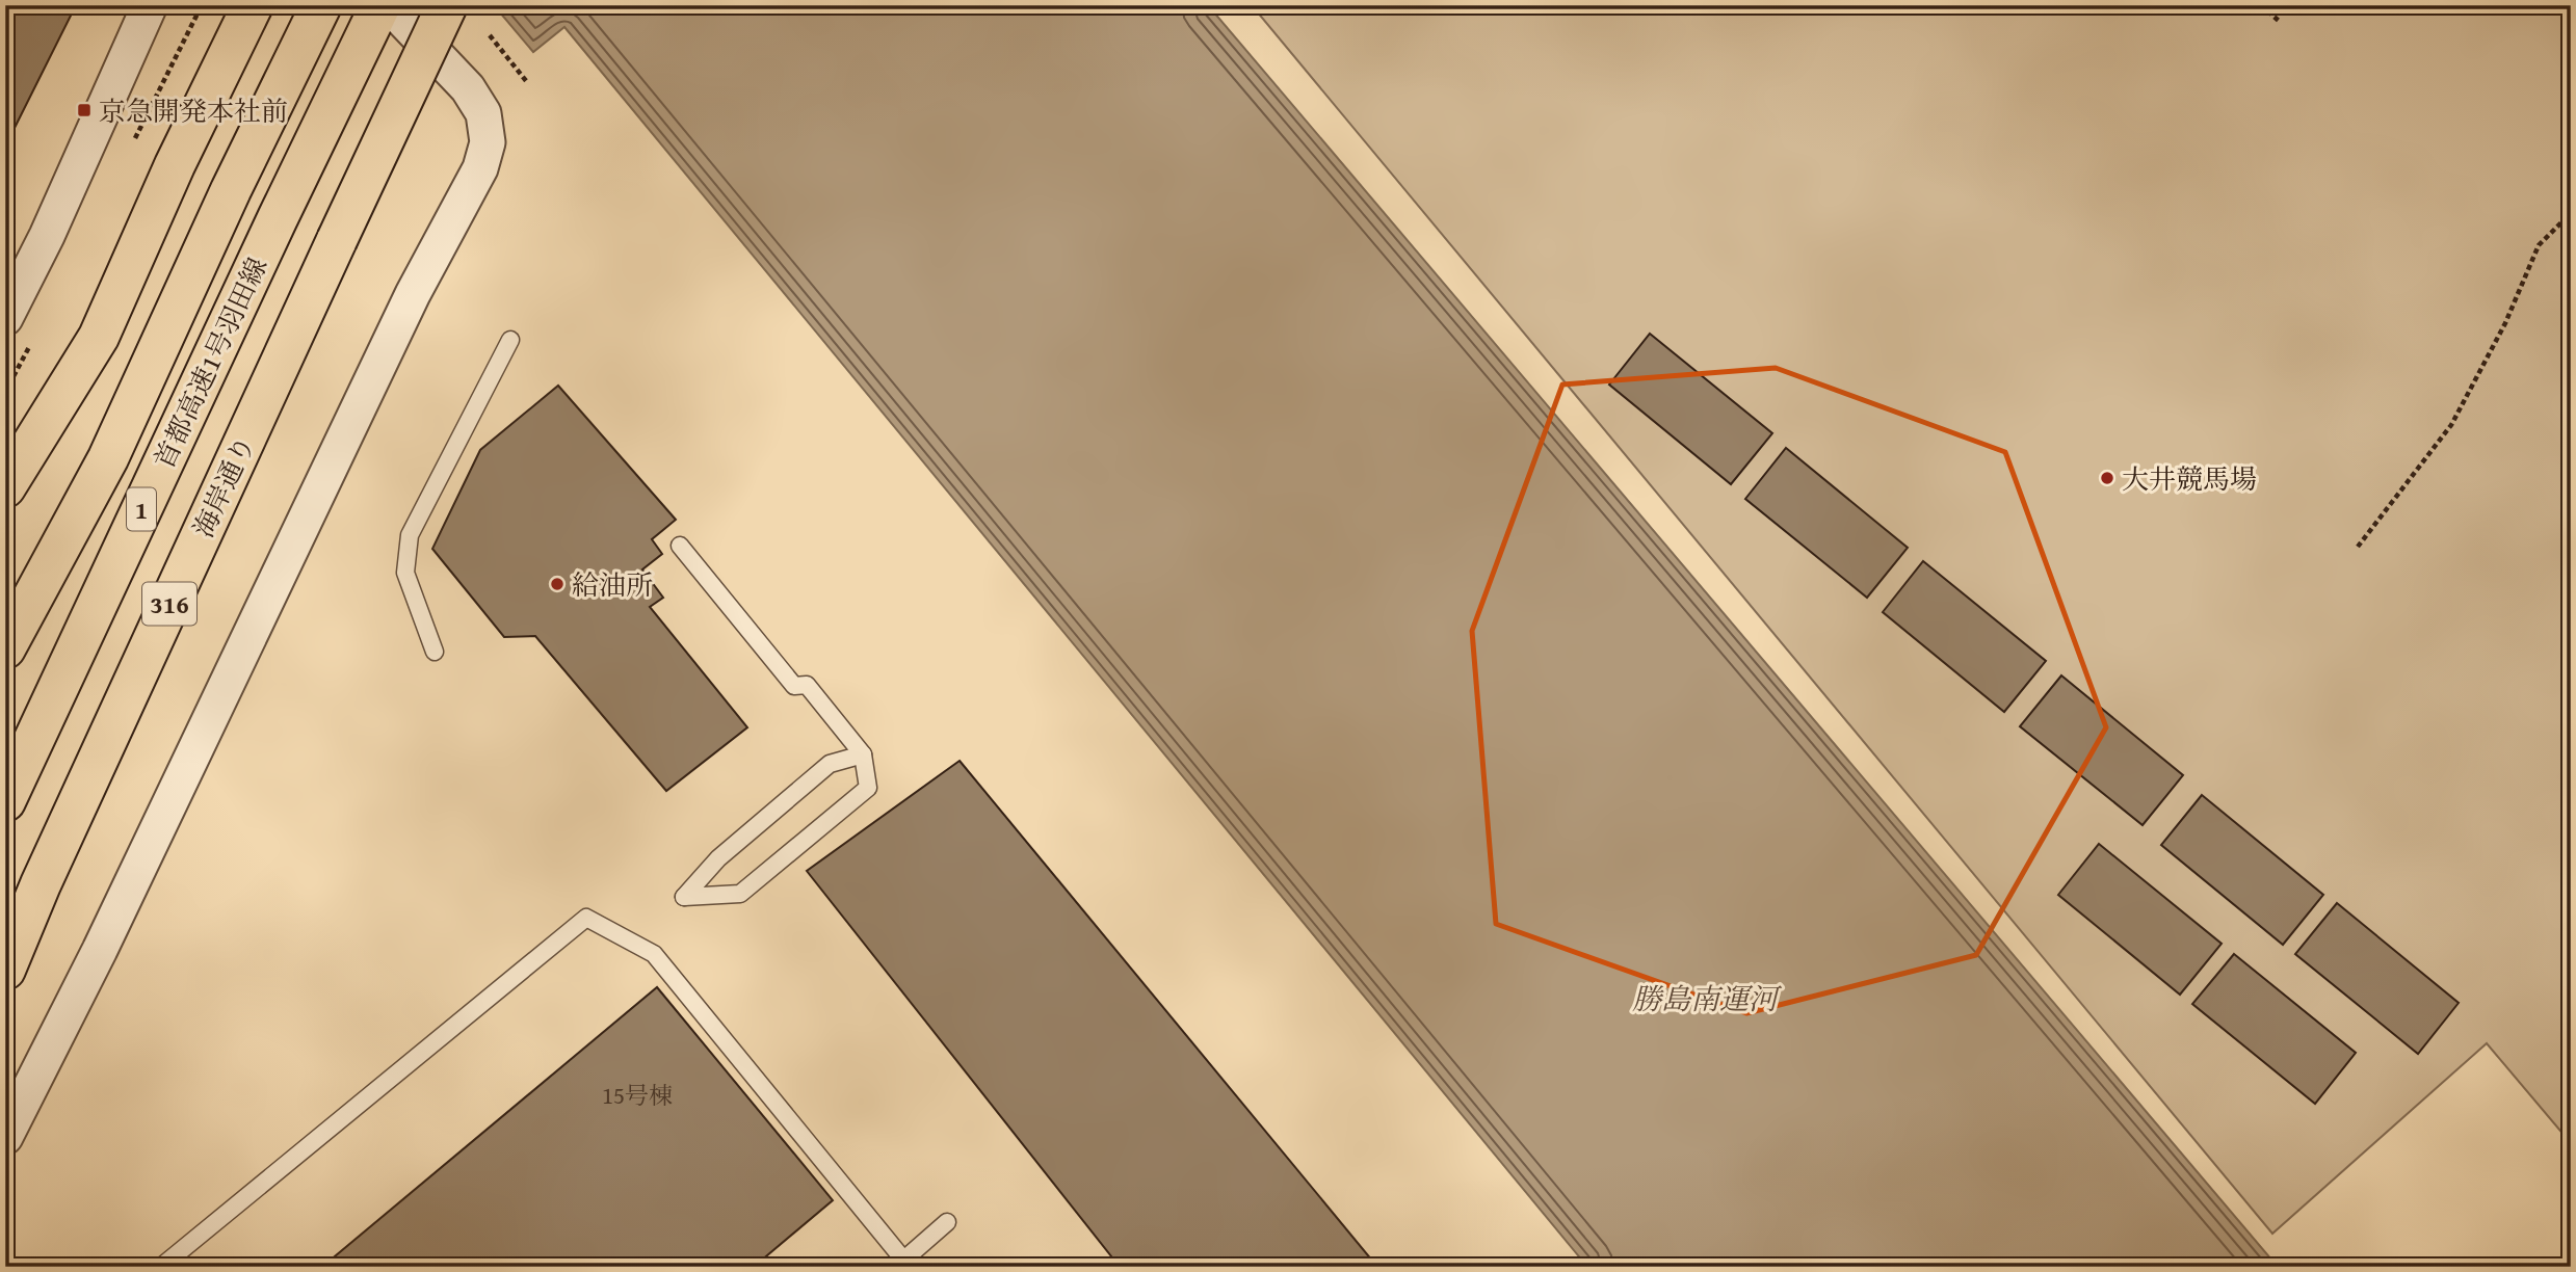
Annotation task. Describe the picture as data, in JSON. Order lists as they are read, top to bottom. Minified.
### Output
{"streets":{"main road":["首都高速1号羽田線","海岸通り","1","316"]},"water":["勝島南運河"],"places":{"transit":["京急開発本社前"],"other":["大井競馬場","給油所"]},"house_numbers":["15号棟"]}
